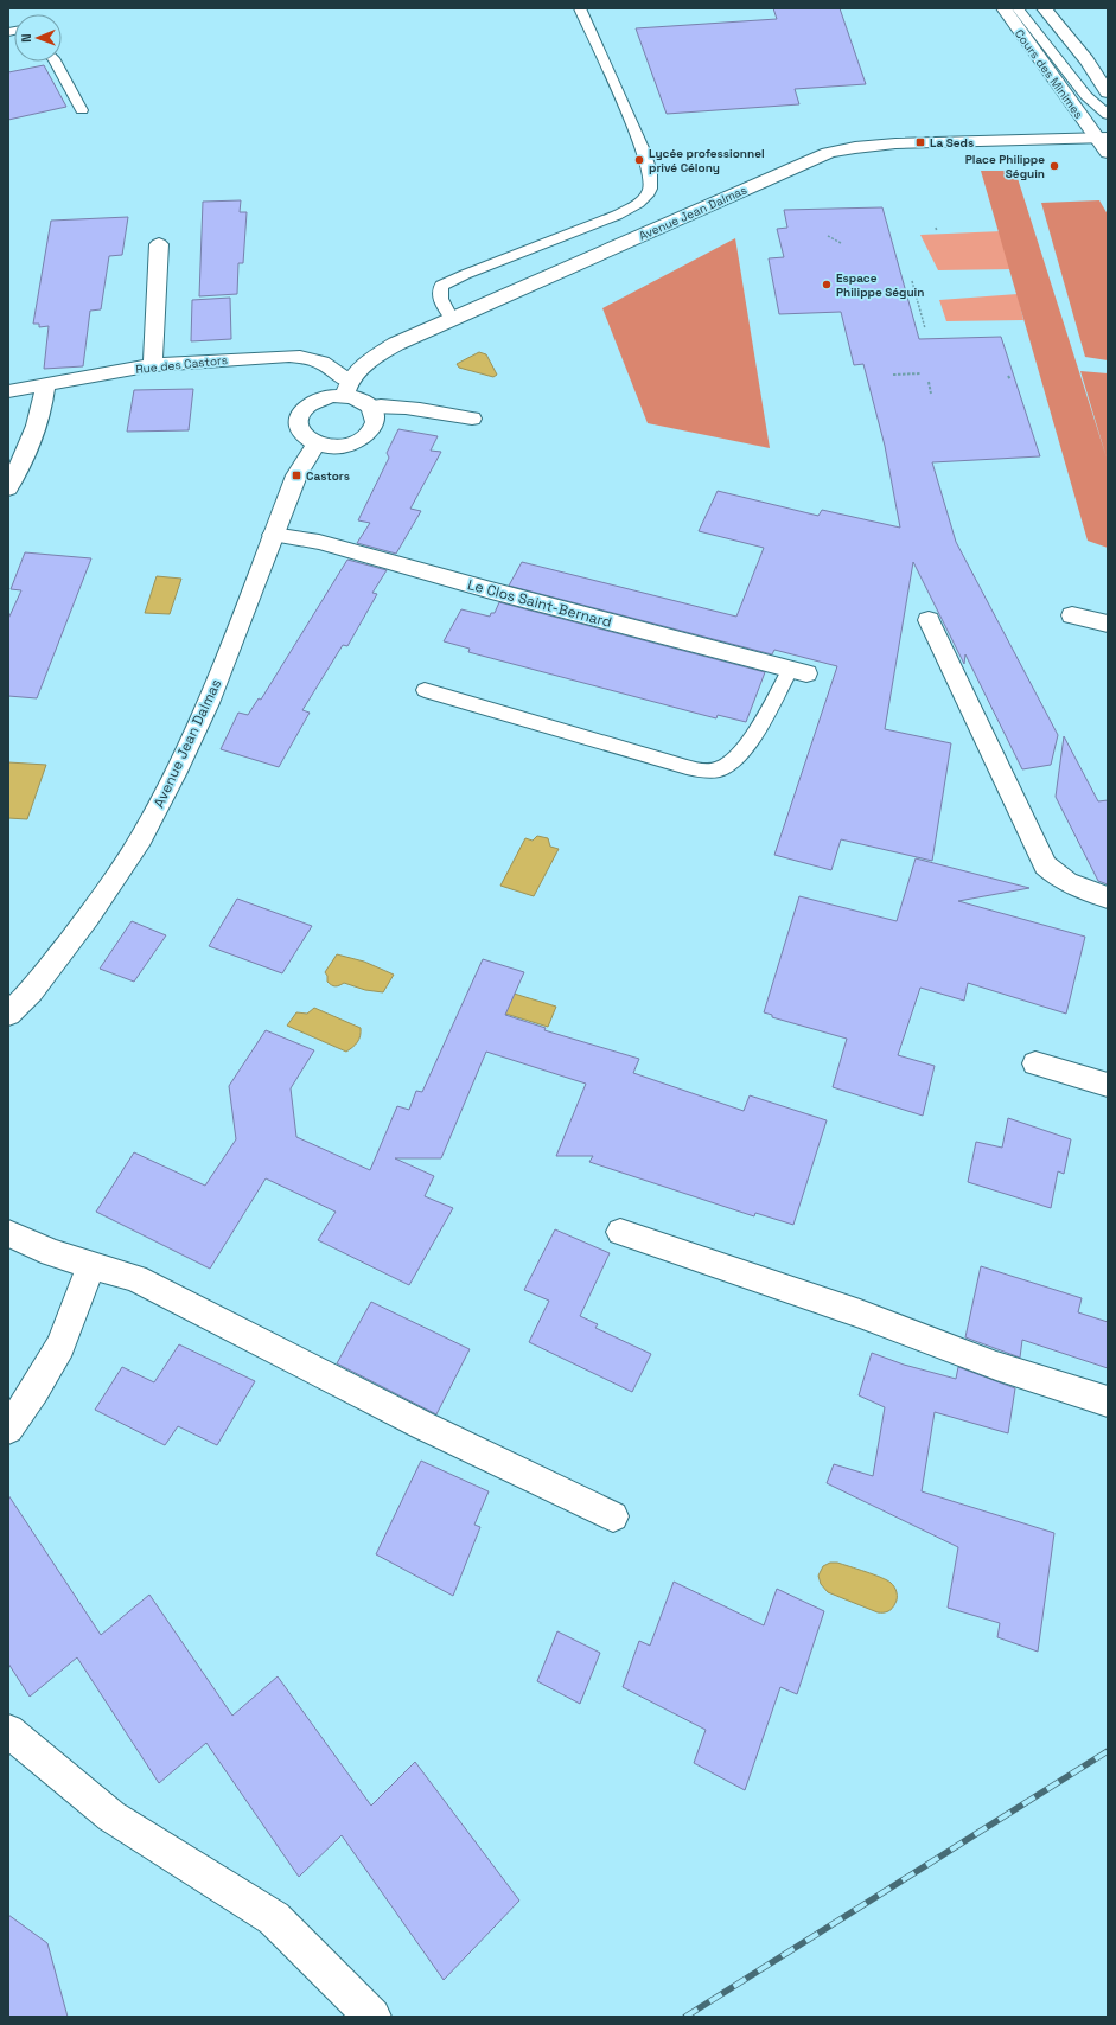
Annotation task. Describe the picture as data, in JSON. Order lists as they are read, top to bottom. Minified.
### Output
{"streets":{"street":["Cours des Minimes","Avenue Jean Dalmas","Rue des Castors","Le Clos Saint-Bernard"]},"crossings":[["Cours des Minimes","Avenue Jean Dalmas"],["Avenue Jean Dalmas","Rue des Castors"],["Avenue Jean Dalmas","Le Clos Saint-Bernard"]],"places":{"transit":["La Seds","Castors"],"other":["Lycée professionnel privé Célony","Place Philippe Séguin","Espace Philippe Séguin"]},"north":"left"}
